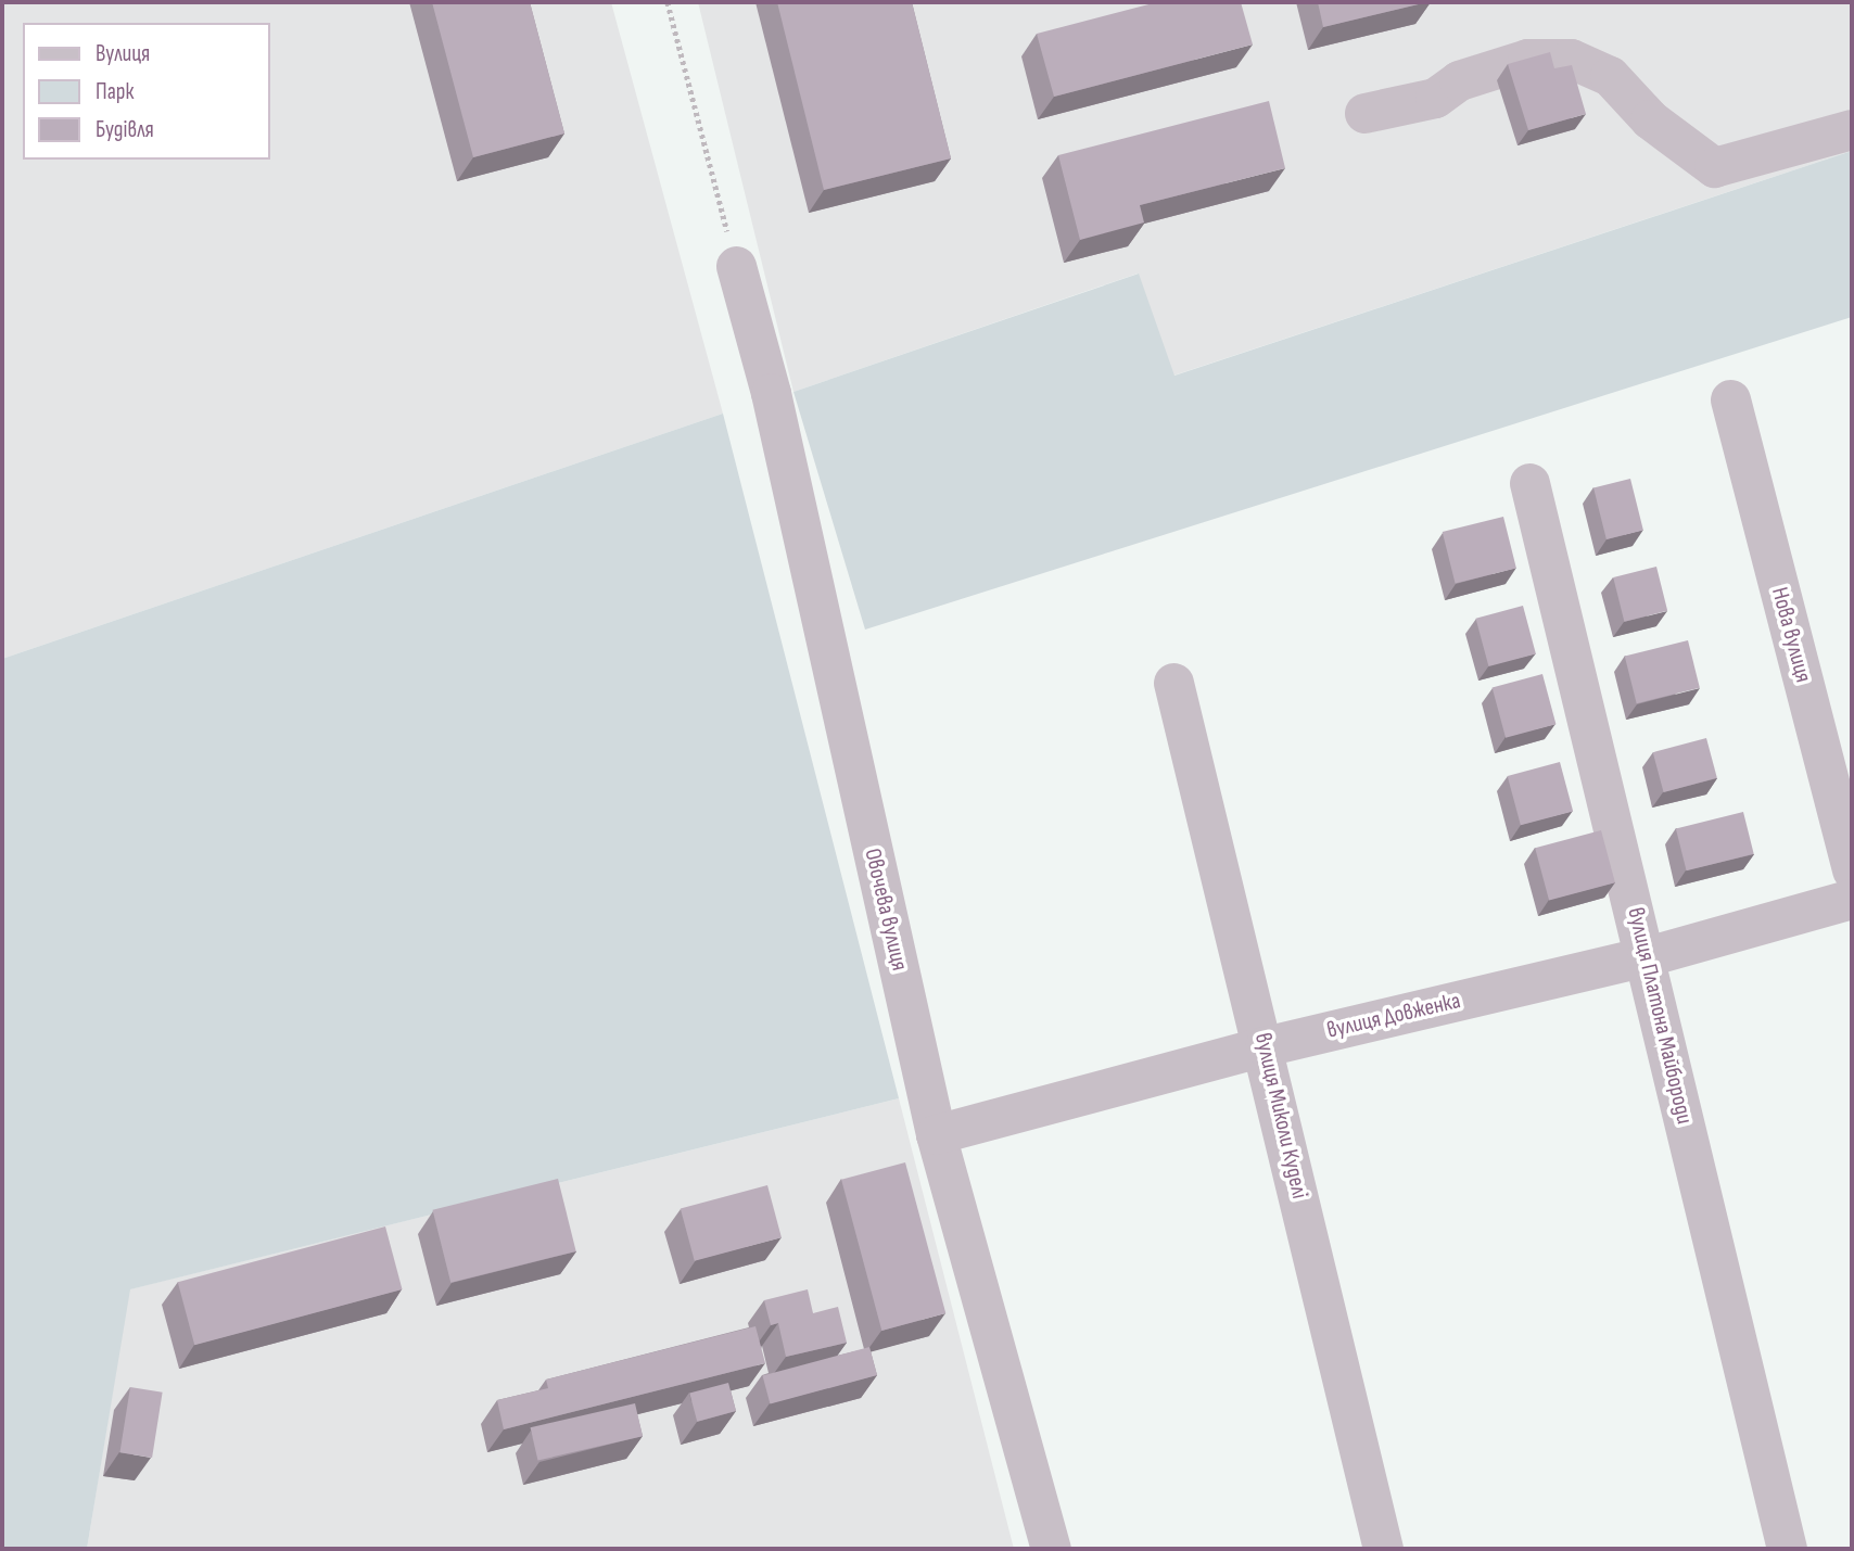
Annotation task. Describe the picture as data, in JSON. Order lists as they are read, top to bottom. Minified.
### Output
{"streets":{"street":["Нова вулиця","Овочева вулиця","вулиця Довженка","вулиця Платона Майбороди","вулиця Миколи Куделі"]},"crossings":[["Овочева вулиця","вулиця Довженка"],["вулиця Довженка","вулиця Платона Майбороди"],["вулиця Довженка","вулиця Миколи Куделі"]],"legend":["Вулиця","Парк","Будівля"]}
